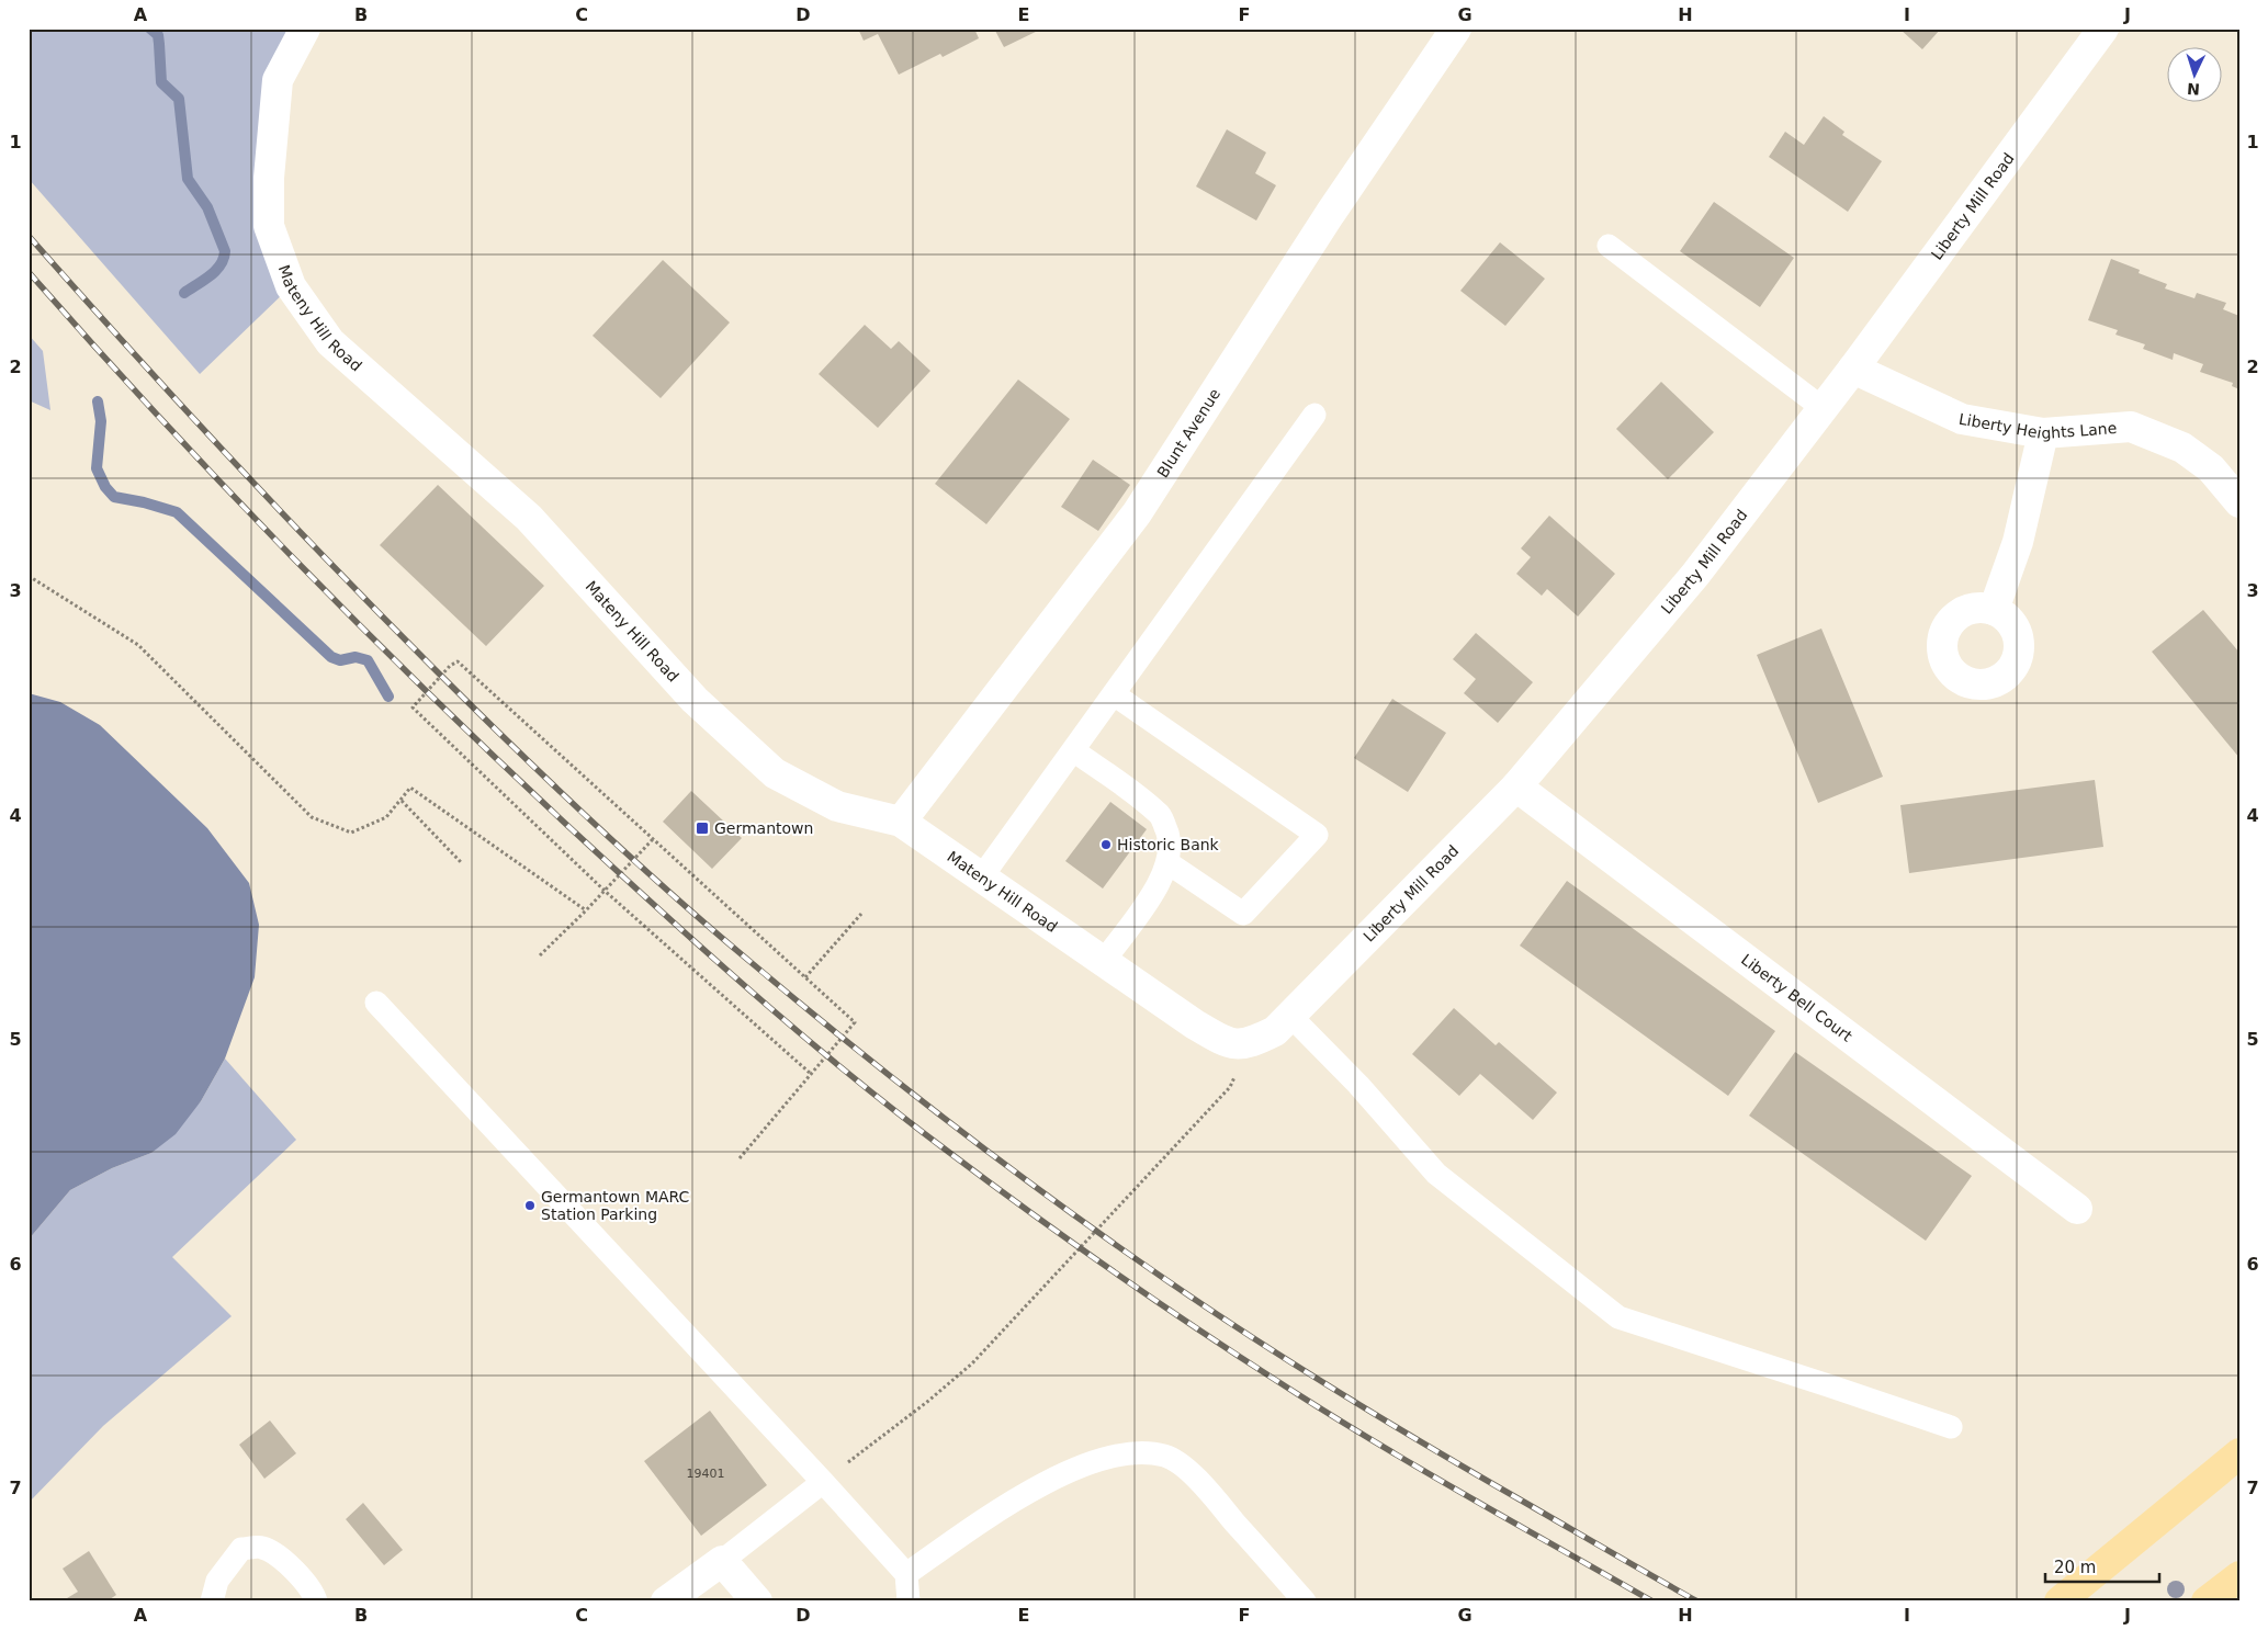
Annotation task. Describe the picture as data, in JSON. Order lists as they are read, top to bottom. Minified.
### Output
{"streets":{"street":["Liberty Mill Road","Mateny Hill Road","Liberty Heights Lane","Blunt Avenue","Liberty Bell Court"]},"crossings":[["Liberty Mill Road","Mateny Hill Road"],["Liberty Mill Road","Liberty Heights Lane"],["Liberty Mill Road","Liberty Bell Court"],["Mateny Hill Road","Blunt Avenue"]],"places":{"transit":["Germantown"],"other":["Historic Bank","Germantown MARC Station Parking"]},"house_numbers":["19401"],"scale_bar":"20 m","north":"bottom","grid":{"columns":["A","B","C","D","E","F","G","H","I","J"],"rows":["1","2","3","4","5","6","7"]}}
